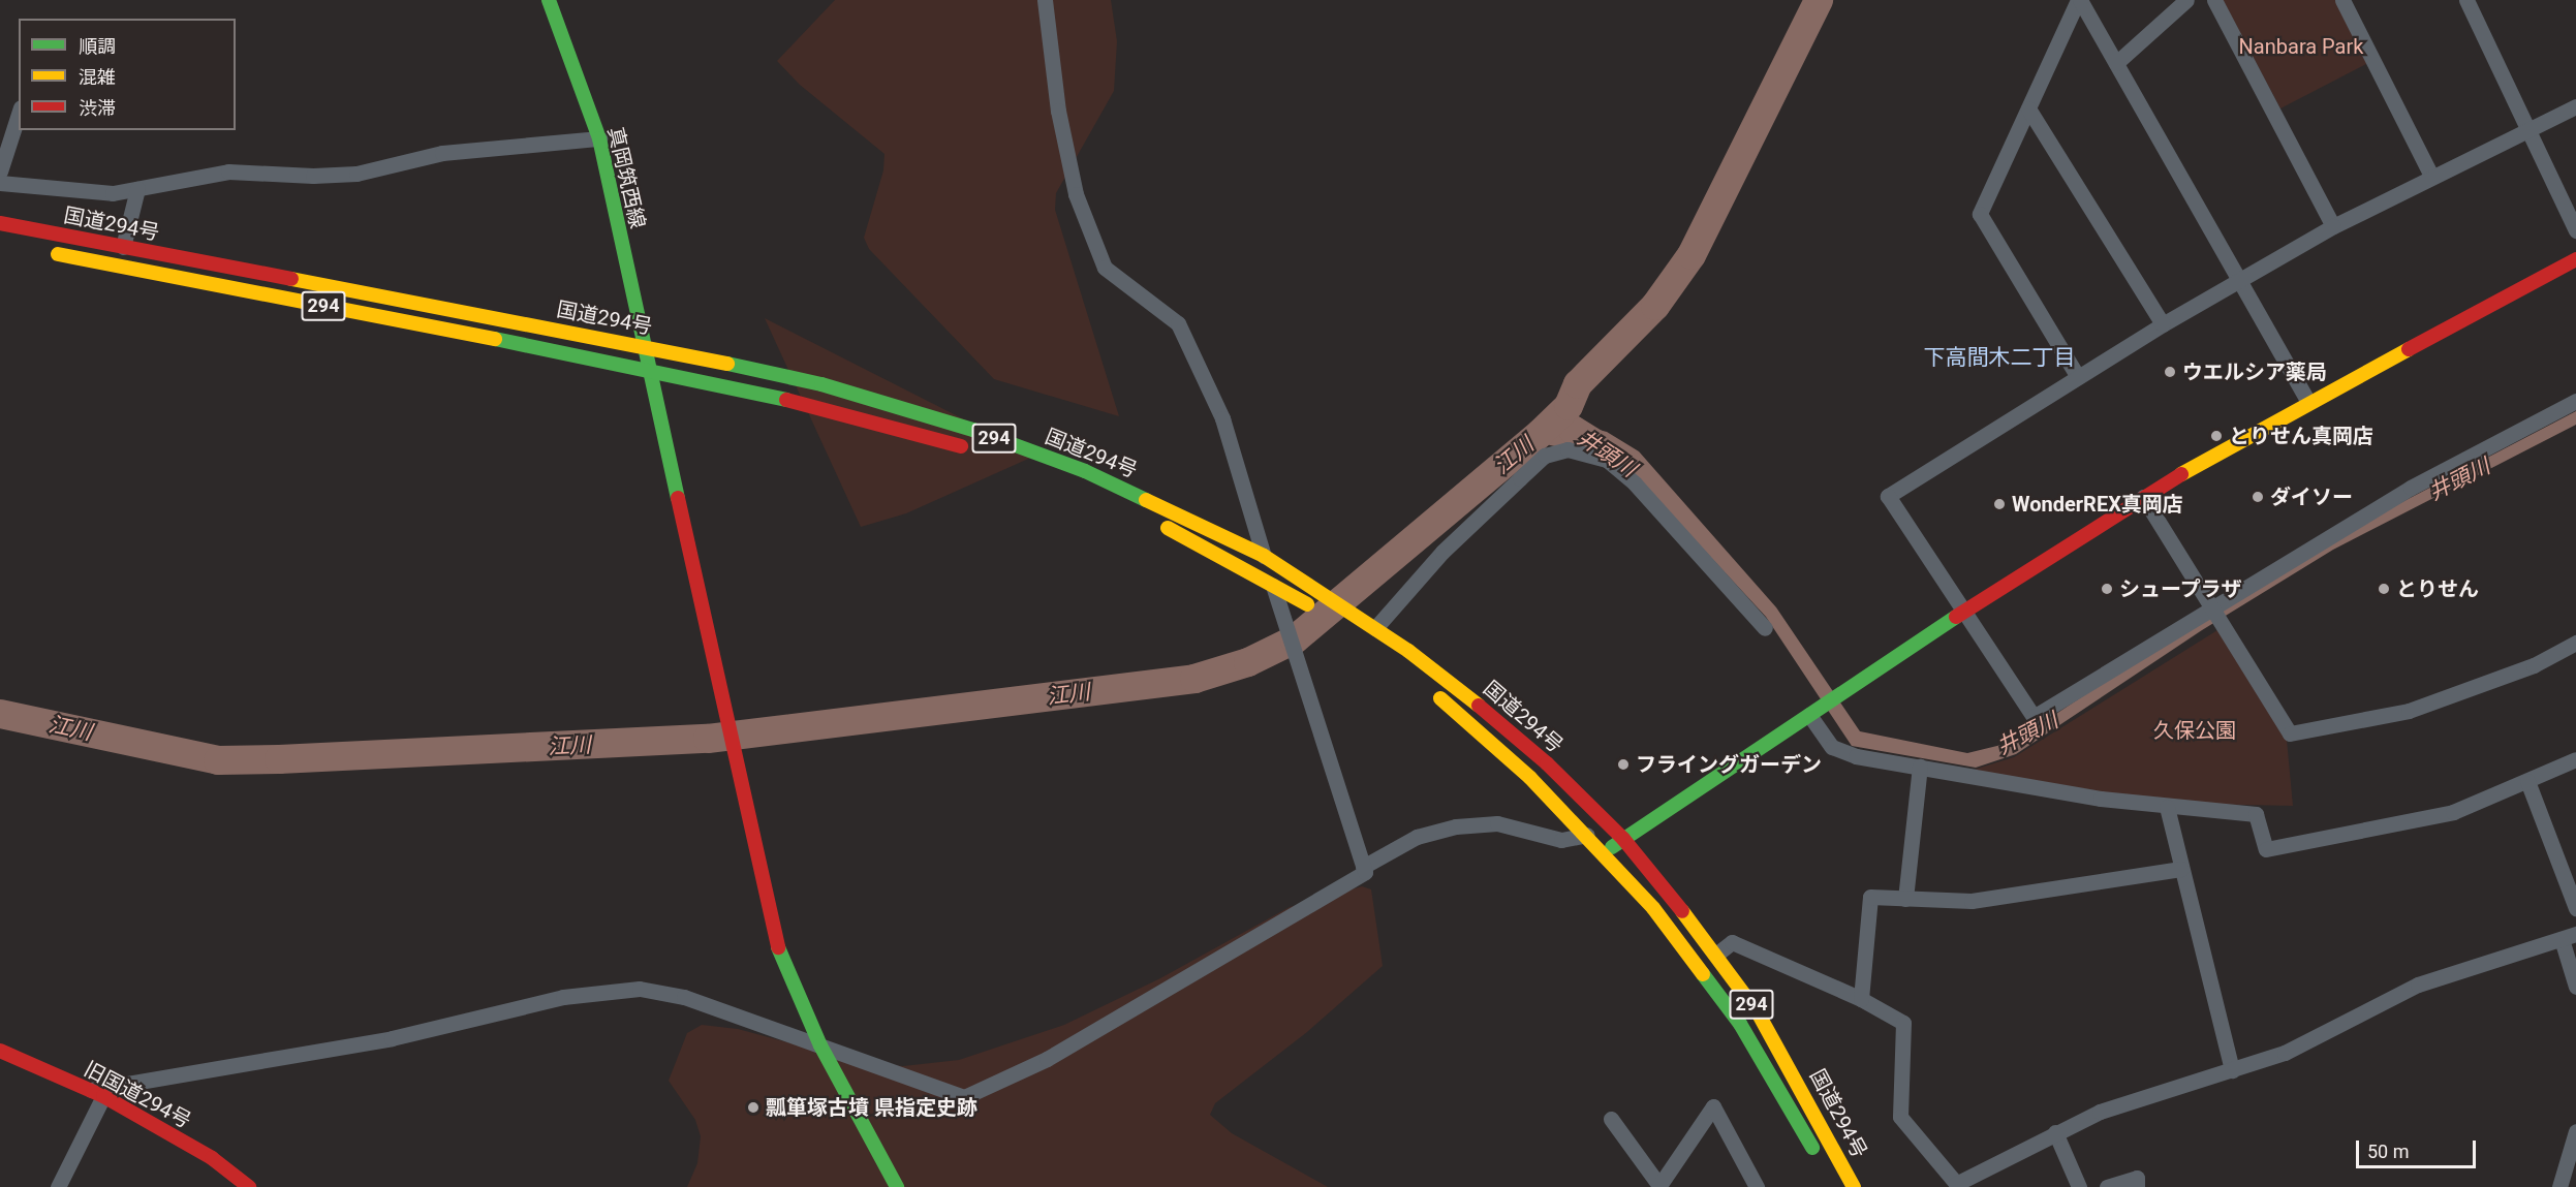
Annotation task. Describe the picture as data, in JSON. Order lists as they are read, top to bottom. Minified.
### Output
{"streets":{"main road":["真岡筑西線","国道294号","294","旧国道294号"]},"crossings":[["真岡筑西線","国道294号"]],"districts":["下高間木二丁目"],"water":["井頭川","江川"],"parks":["Nanbara Park","久保公園"],"places":["ウエルシア薬局","とりせん真岡店","ダイソー","WonderREX真岡店","シュープラザ","とりせん","フライングガーデン","瓢箪塚古墳 県指定史跡"],"legend":["順調","混雑","渋滞"],"scale_bar":"50 m"}
